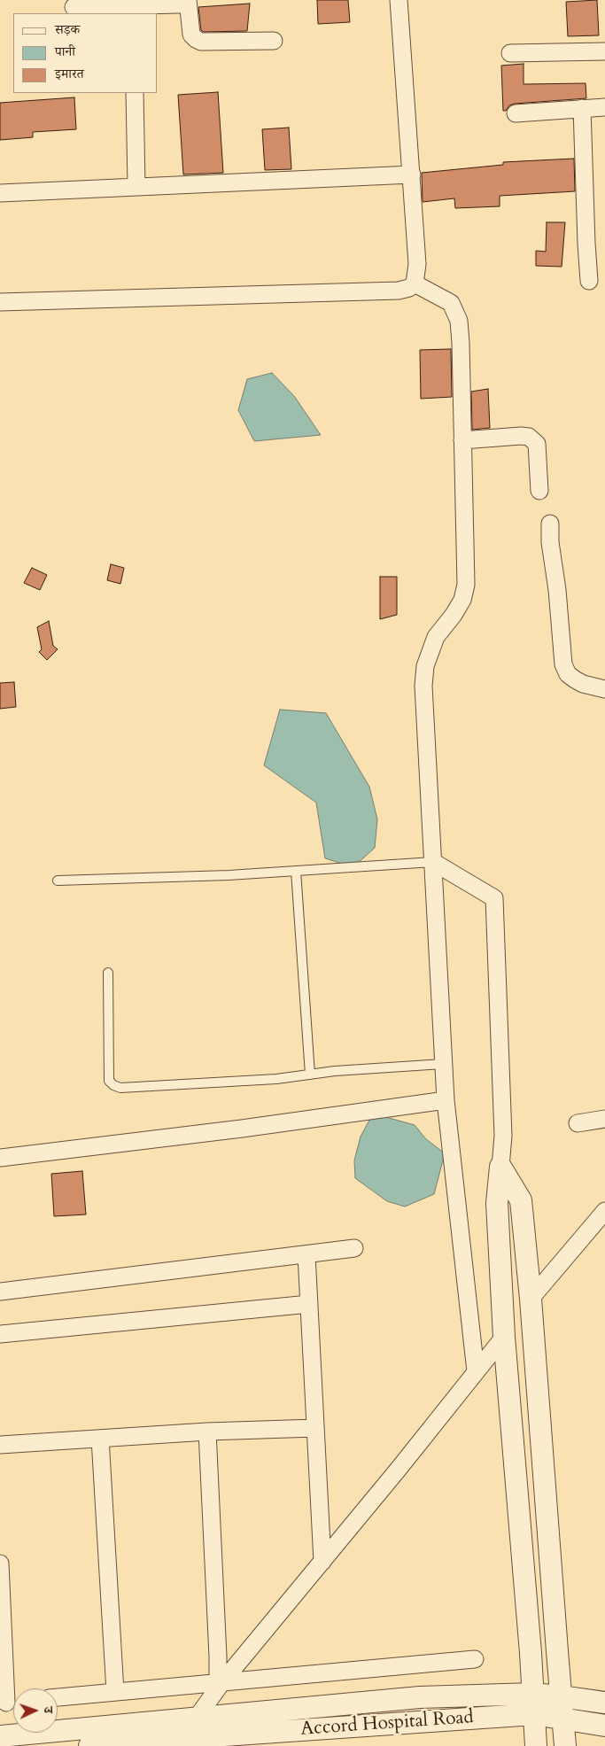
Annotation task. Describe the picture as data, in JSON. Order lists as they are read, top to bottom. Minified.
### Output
{"streets":{"street":["Accord Hospital Road"]},"legend":["सड़क","पानी","इमारत"],"north":"right"}
